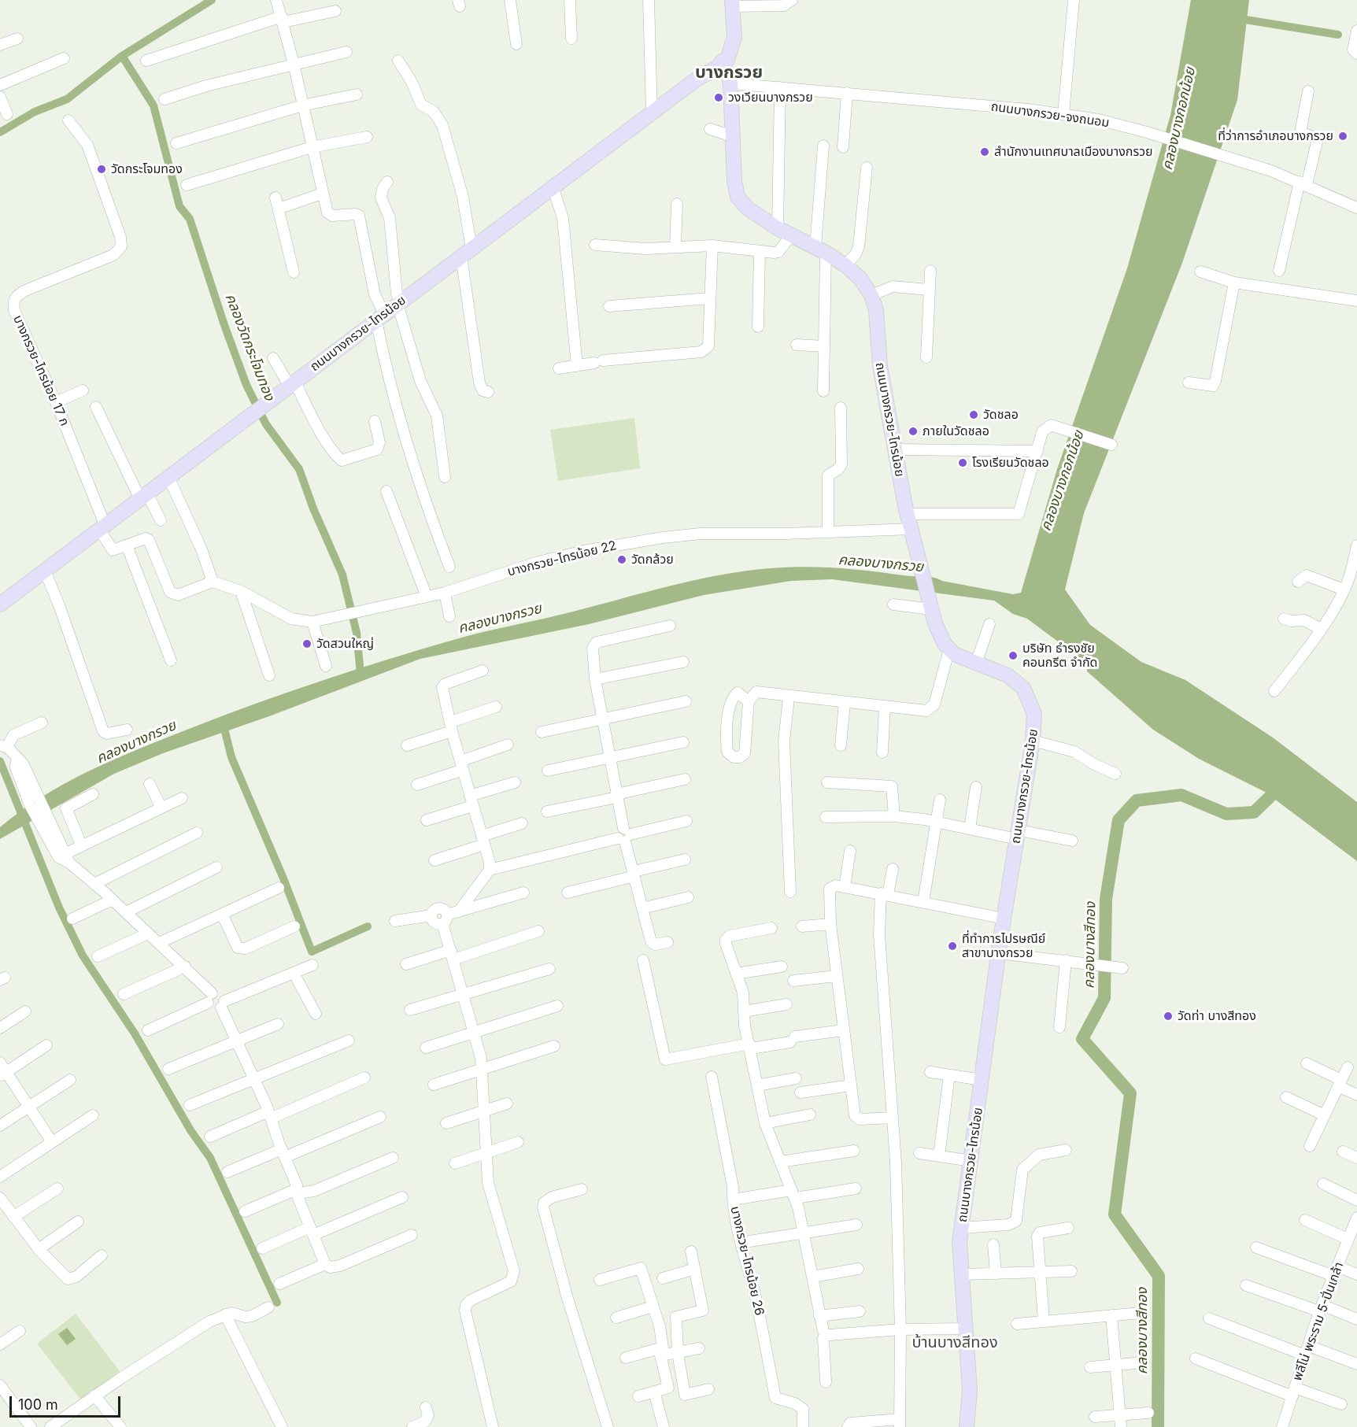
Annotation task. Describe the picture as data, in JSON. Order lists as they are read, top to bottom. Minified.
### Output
{"streets":{"main road":["ถนนบางกรวย-ไทรน้อย"],"street":["ถนนบางกรวย-จงถนอม","บางกรวย-ไทรน้อย 17 ก","บางกรวย-ไทรน้อย 22","บางกรวย-ไทรน้อย 26","พลีโน่ พระราม 5-ปิ่นเกล้า"]},"crossings":[["ถนนบางกรวย-จงถนอม","ถนนบางกรวย-ไทรน้อย"],["ถนนบางกรวย-ไทรน้อย","บางกรวย-ไทรน้อย 17 ก"],["ถนนบางกรวย-ไทรน้อย","บางกรวย-ไทรน้อย 22"]],"districts":["บางกรวย","บ้านบางสีทอง"],"water":["คลองบางกอกน้อย","คลองวัดกระโจมทอง","คลองบางกรวย","คลองบางสีทอง"],"places":["วงเวียนบางกรวย","ที่ว่าการอำเภอบางกรวย","สำนักงานเทศบาลเมืองบางกรวย","วัดกระโจมทอง","วัดชลอ","ภายในวัดชลอ","โรงเรียนวัดชลอ","วัดกล้วย","วัดสวนใหญ่","บริษัท ธำรงชัย คอนกรีต จำกัด","ที่ทำการไปรษณีย์ สาขาบางกรวย","วัดท่า บางสีทอง"],"scale_bar":"100 m"}
